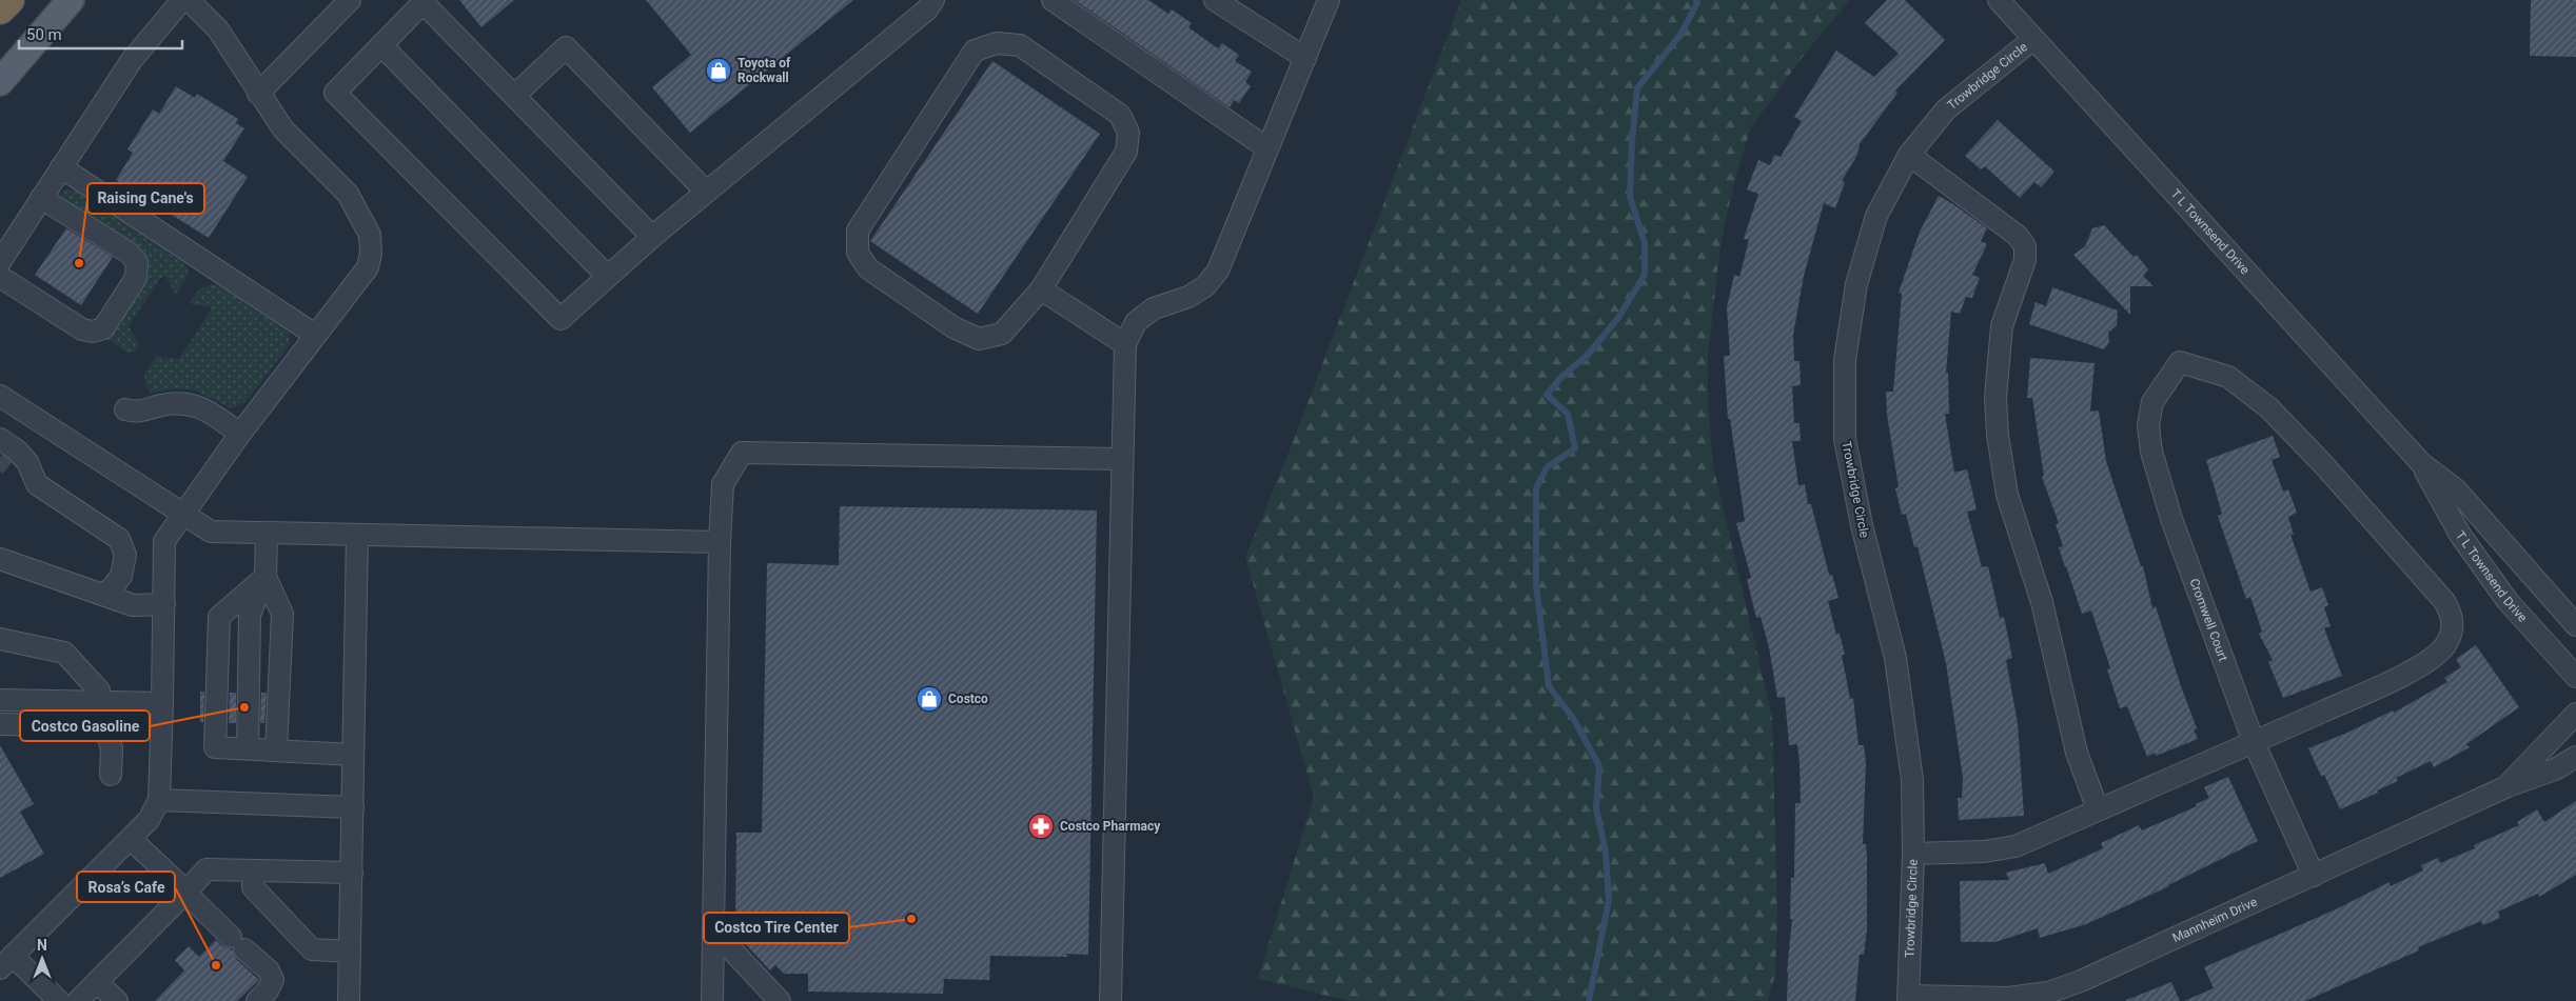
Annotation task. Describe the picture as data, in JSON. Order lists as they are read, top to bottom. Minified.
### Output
{"streets":{"street":["Trowbridge Circle","T L Townsend Drive","Cromwell Court","Mannheim Drive"]},"crossings":[["Trowbridge Circle","T L Townsend Drive"],["Trowbridge Circle","Mannheim Drive"],["Cromwell Court","Mannheim Drive"]],"places":{"shop":["Toyota of Rockwall","Costco"],"other":["Raising Cane's","Costco Gasoline","Costco Tire Center","Rosa’s Cafe"],"pharmacy":["Costco Pharmacy"]},"scale_bar":"50 m","north":"top"}
